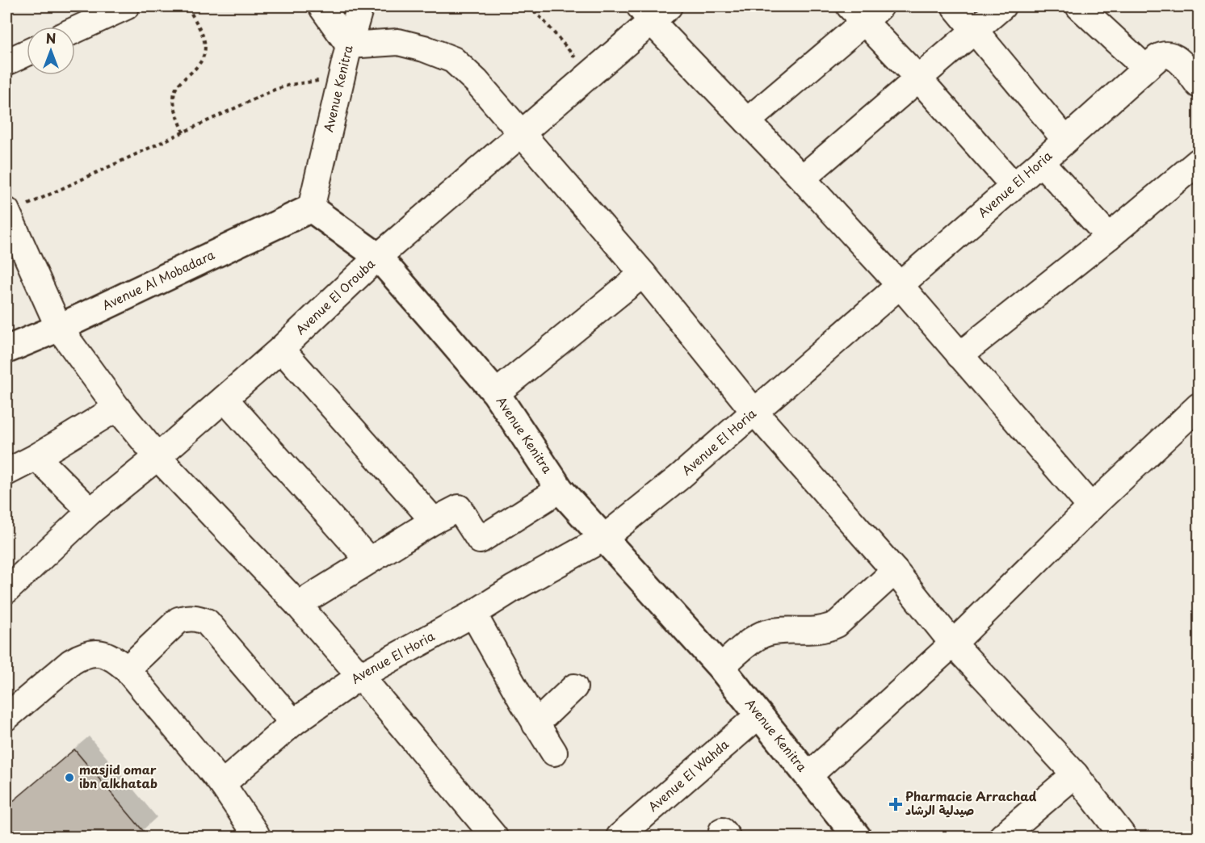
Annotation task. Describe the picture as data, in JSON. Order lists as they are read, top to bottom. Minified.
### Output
{"streets":{"street":["Avenue Kenitra","Avenue El Horia","Avenue Al Mobadara","Avenue El Orouba","Avenue El Wahda"]},"crossings":[["Avenue Kenitra","Avenue El Horia"],["Avenue Kenitra","Avenue Al Mobadara"],["Avenue Kenitra","Avenue El Orouba"],["Avenue Kenitra","Avenue El Wahda"]],"places":{"other":["masjid omar ibn alkhatab"],"health":["Pharmacie Arrachad صيدلية الرشاد"]},"north":"top"}
